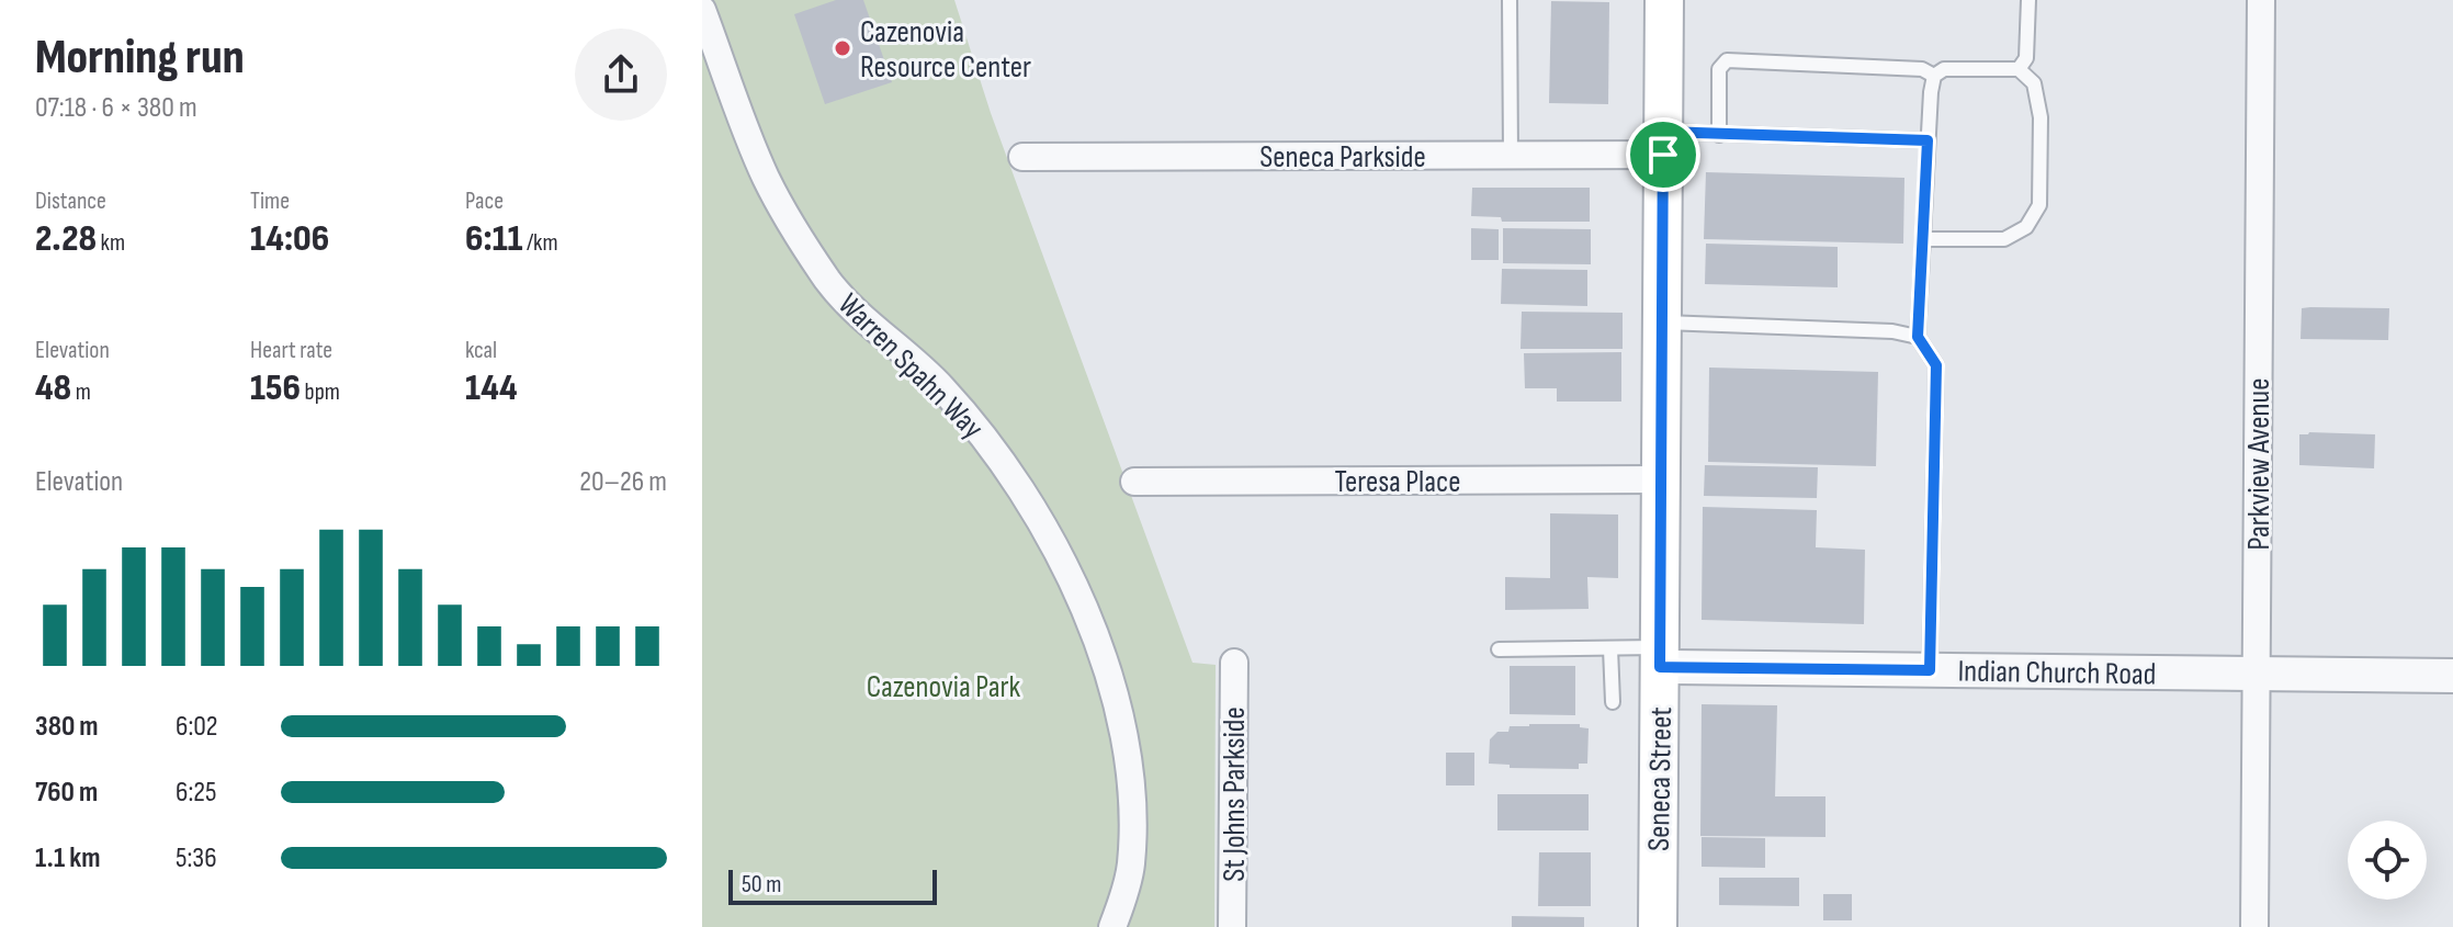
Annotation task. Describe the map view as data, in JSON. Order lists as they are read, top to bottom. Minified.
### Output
{"streets":{"main road":["Seneca Street"],"street":["Seneca Parkside","Warren Spahn Way","Parkview Avenue","Teresa Place","Indian Church Road","St Johns Parkside"]},"crossings":[["Seneca Parkside","Seneca Street"],["Parkview Avenue","Indian Church Road"],["Teresa Place","Seneca Street"],["Indian Church Road","Seneca Street"]],"parks":["Cazenovia Park"],"places":["Cazenovia Resource Center"],"scale_bar":"50 m","page":{"heading":["Morning run","07:18 · 6 × 380 m"],"stats":[["Distance","2.28 km"],["Time","14:06"],["Pace","6:11 /km"],["Elevation","48 m"],["Heart rate","156 bpm"],["kcal","144"]],"chart":["Elevation","20–26 m"],"list":[{"name":"380 m","note":"6:02"},{"name":"760 m","note":"6:25"},{"name":"1.1 km","note":"5:36"}],"scale":"50 m"}}
